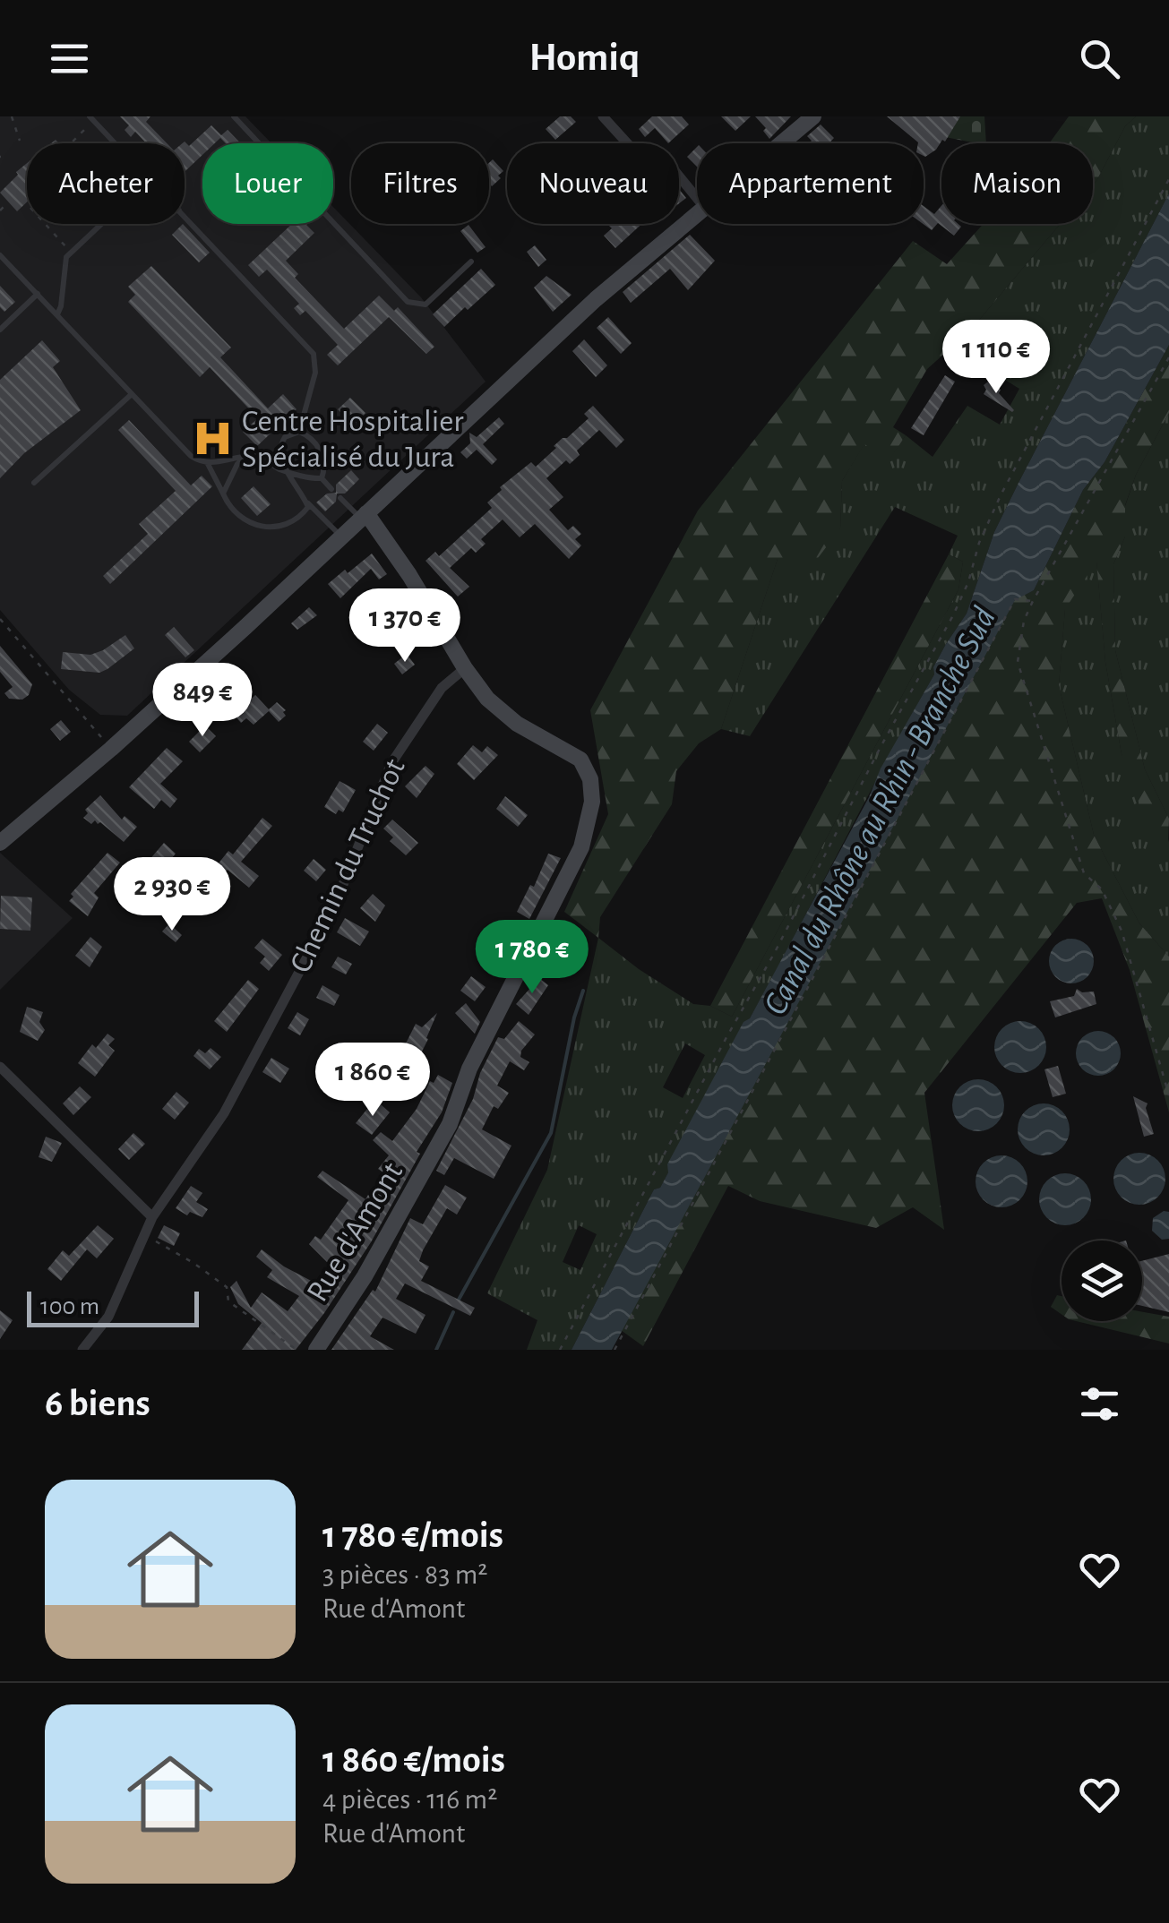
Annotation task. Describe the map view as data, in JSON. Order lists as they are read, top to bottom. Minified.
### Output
{"streets":{"main road":["Rue d'Amont"],"street":["Chemin du Truchot"]},"crossings":[["Chemin du Truchot","Rue d'Amont"]],"water":["Canal du Rhône au Rhin - Branche Sud"],"places":{"hospital":["Centre Hospitalier Spécialisé du Jura"]},"scale_bar":"100 m","page":{"header":"Homiq","chip":["Acheter","Louer","Filtres","Nouveau","Appartement","Maison"],"price":["1 110 €","1 370 €","849 €","2 930 €","1 780 €","1 860 €"],"scale":"100 m","heading":"6 biens","list":[{"name":"1 780 €/mois","note":"3 pièces · 83 m² · Rue d'Amont"},{"name":"1 860 €/mois","note":"4 pièces · 116 m² · Rue d'Amont"}]}}
